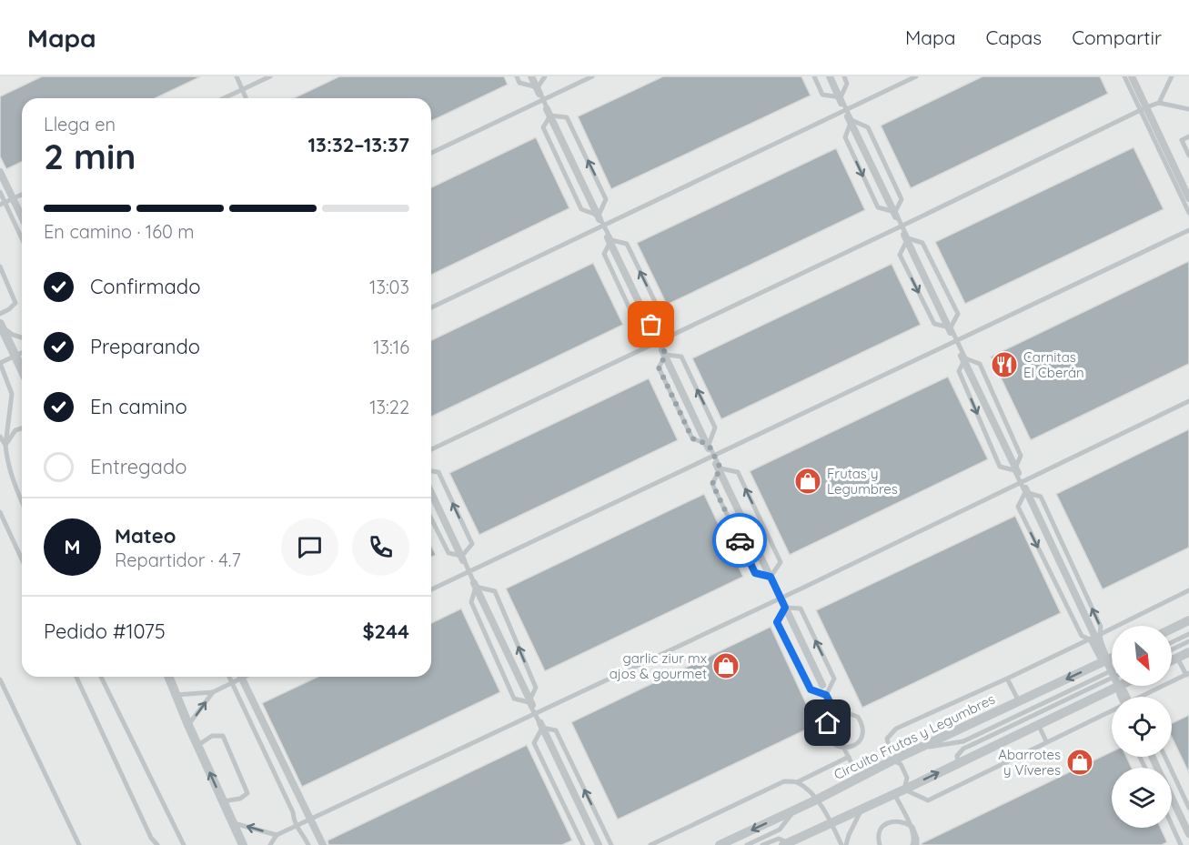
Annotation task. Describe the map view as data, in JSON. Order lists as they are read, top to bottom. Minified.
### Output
{"streets":{"street":["Circuito Frutas y Legumbres"]},"places":{"restaurant":["Carnitas El Cberán"],"shop":["Frutas y Legumbres","garlic ziur mx ajos & gourmet","Abarrotes y Víveres"]},"north":"bottom right","page":{"header":"Mapa","nav":["Mapa","Capas","Compartir"],"heading":["2 min","Llega en","13:32–13:37"],"panel":["Mateo","Repartidor · 4.7","Pedido #1075","$244"],"bar":"En camino · 160 m","list":[["Confirmado","13:03"],["Preparando","13:16"],["En camino","13:22"],"Entregado"],"round":"M"}}
